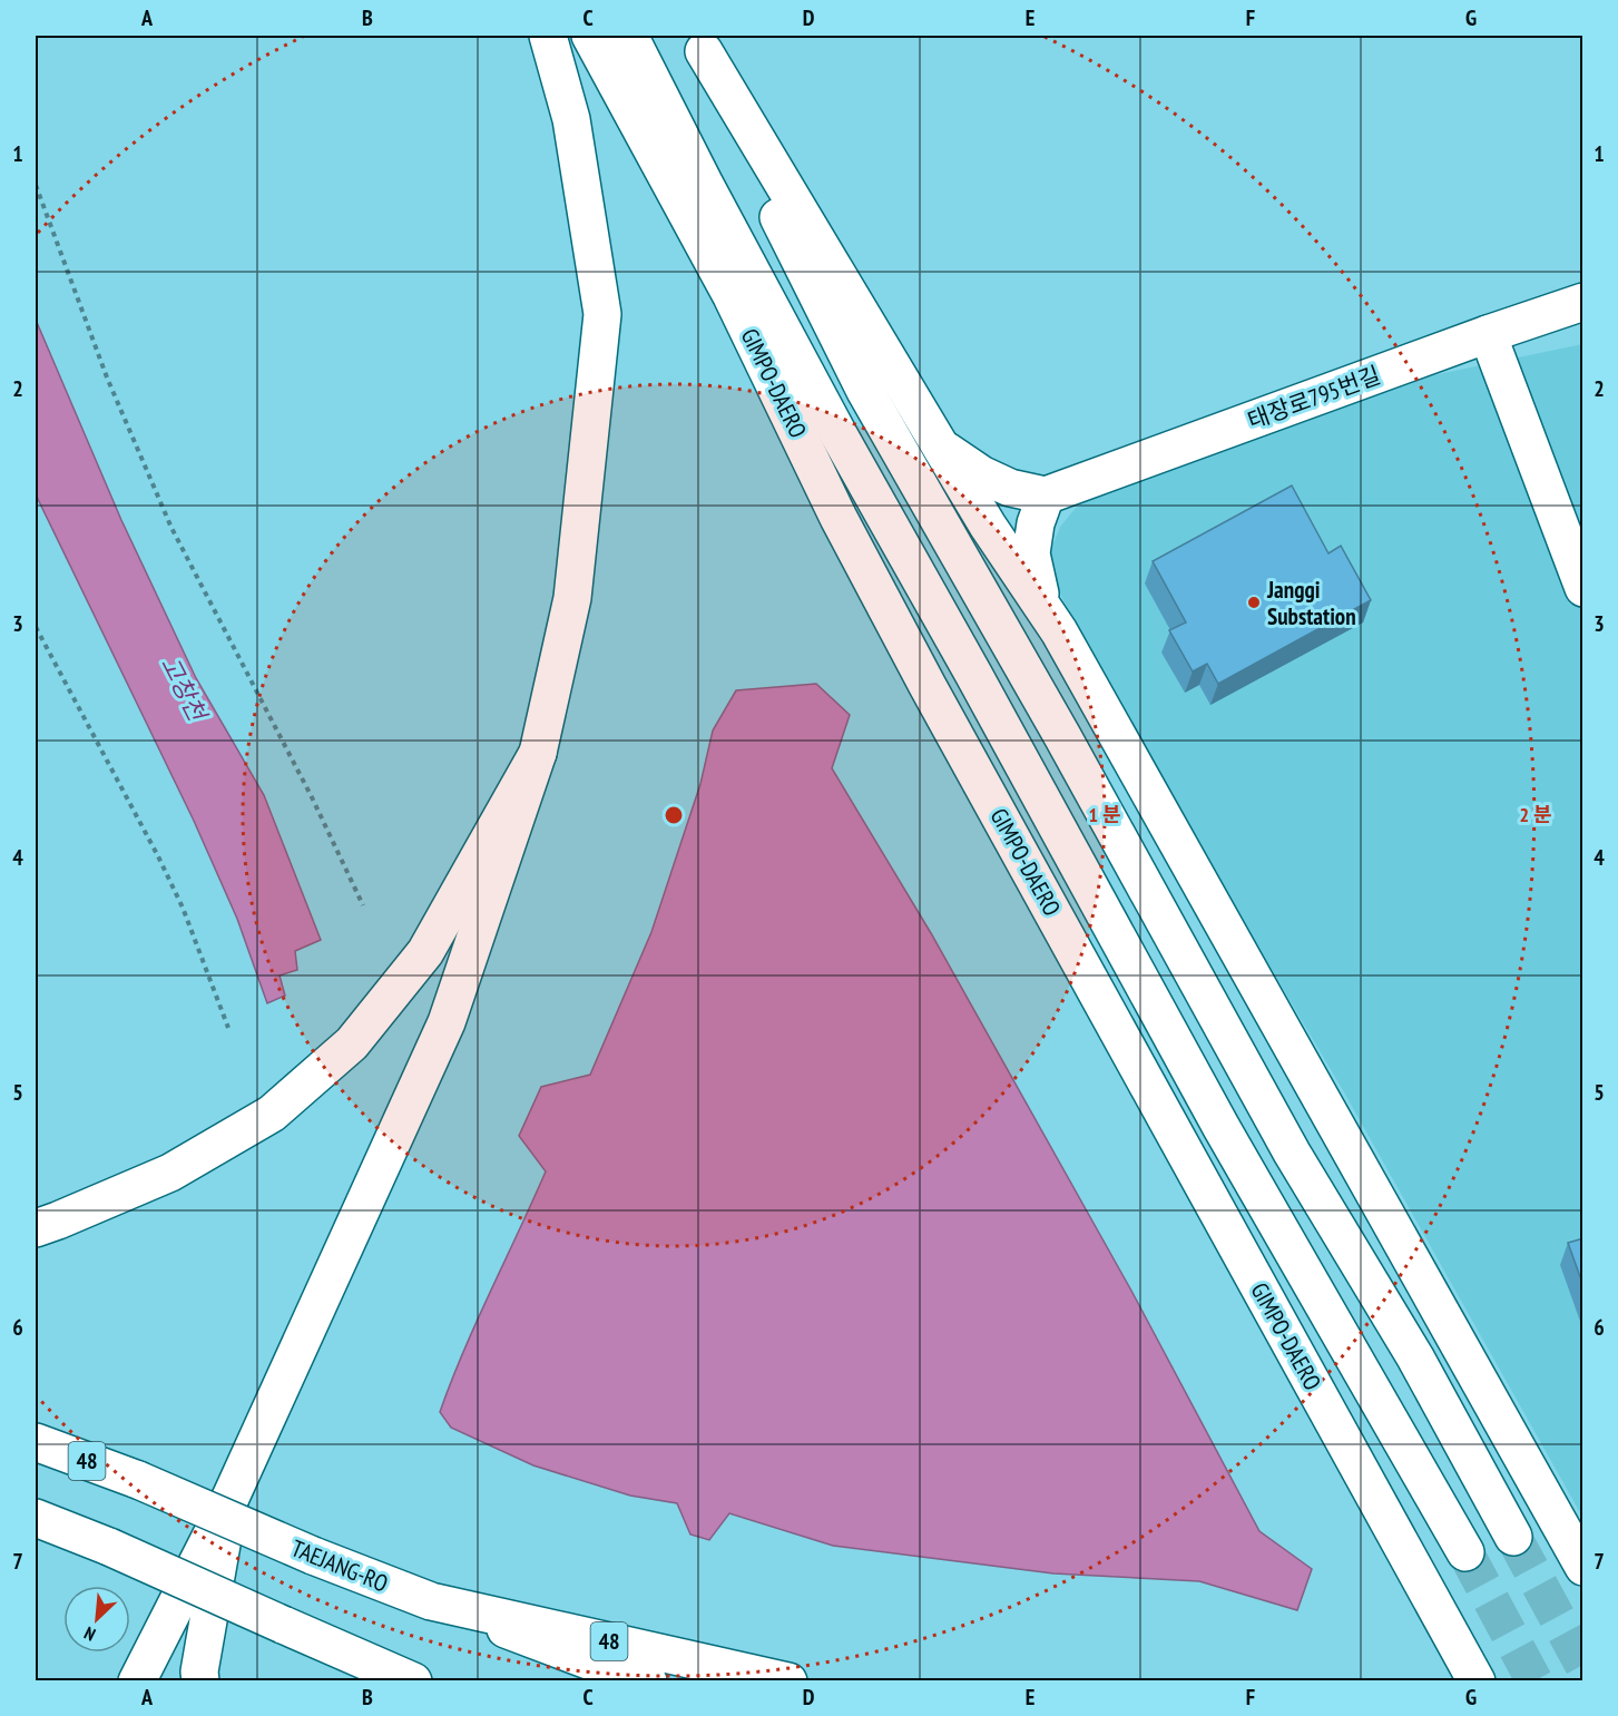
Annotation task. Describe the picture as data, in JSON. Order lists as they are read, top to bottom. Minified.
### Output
{"streets":{"main road":["GIMPO-DAERO","태장로795번길","48","TAEJANG-RO"]},"crossings":[["48","TAEJANG-RO"]],"water":["고창천"],"places":["Janggi Substation"],"north":"bottom left","grid":{"columns":["A","B","C","D","E","F","G"],"rows":["1","2","3","4","5","6","7"]},"rings":["1 분","2 분"]}
